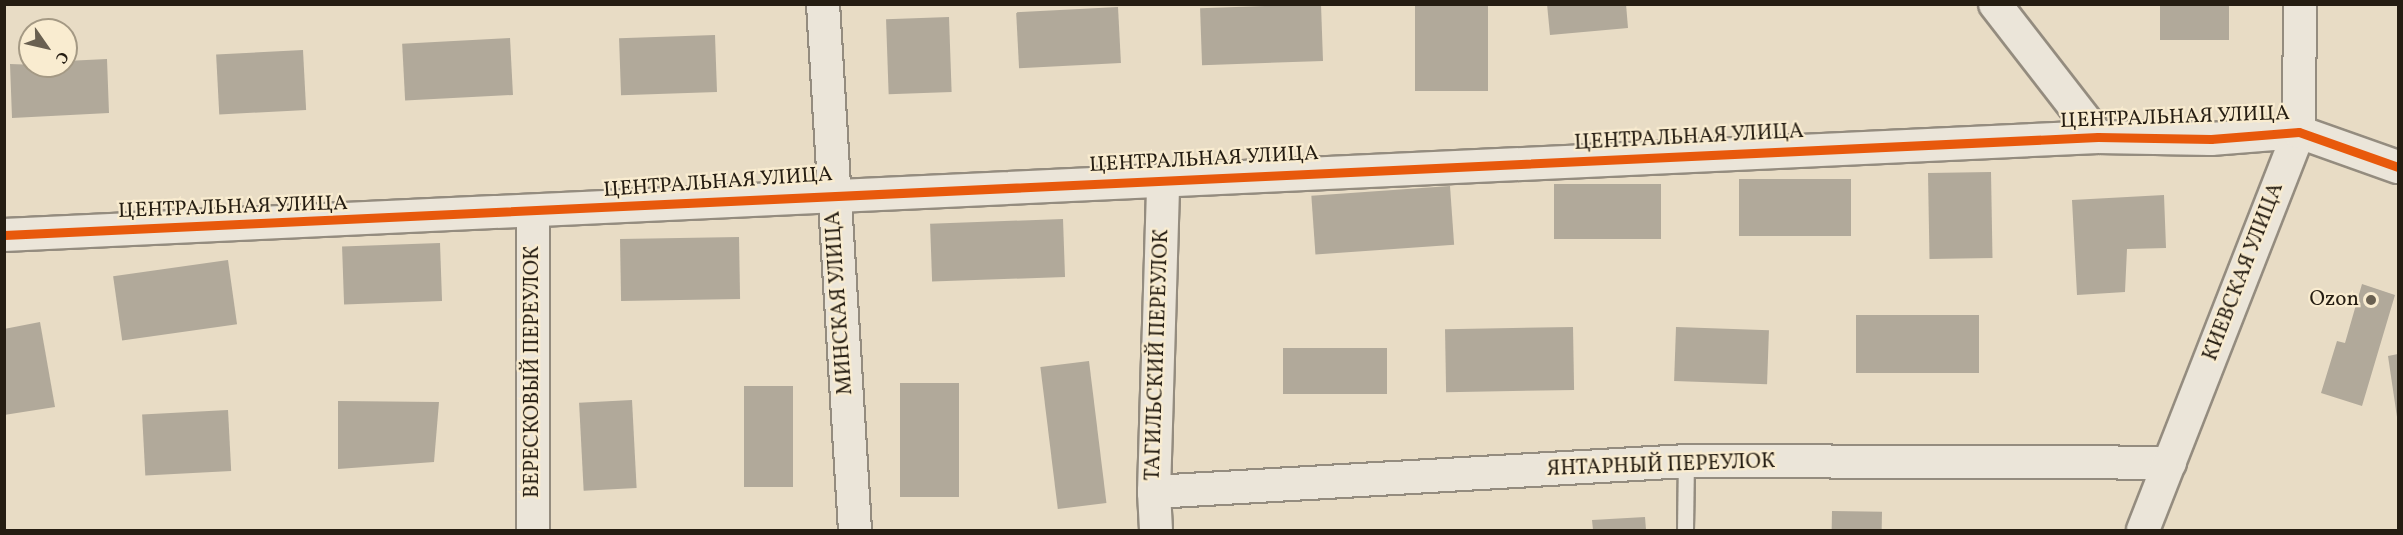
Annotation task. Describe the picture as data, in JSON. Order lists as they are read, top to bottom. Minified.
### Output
{"streets":{"street":["ЦЕНТРАЛЬНАЯ УЛИЦА","КИЕВСКАЯ УЛИЦА","МИНСКАЯ УЛИЦА","ТАГИЛЬСКИЙ ПЕРЕУЛОК","ВЕРЕСКОВЫЙ ПЕРЕУЛОК","ЯНТАРНЫЙ ПЕРЕУЛОК"]},"crossings":[["ЦЕНТРАЛЬНАЯ УЛИЦА","КИЕВСКАЯ УЛИЦА"],["ЦЕНТРАЛЬНАЯ УЛИЦА","МИНСКАЯ УЛИЦА"],["ЦЕНТРАЛЬНАЯ УЛИЦА","ТАГИЛЬСКИЙ ПЕРЕУЛОК"],["ЦЕНТРАЛЬНАЯ УЛИЦА","ВЕРЕСКОВЫЙ ПЕРЕУЛОК"],["КИЕВСКАЯ УЛИЦА","ЯНТАРНЫЙ ПЕРЕУЛОК"],["ТАГИЛЬСКИЙ ПЕРЕУЛОК","ЯНТАРНЫЙ ПЕРЕУЛОК"]],"places":["Ozon"],"north":"bottom right"}
